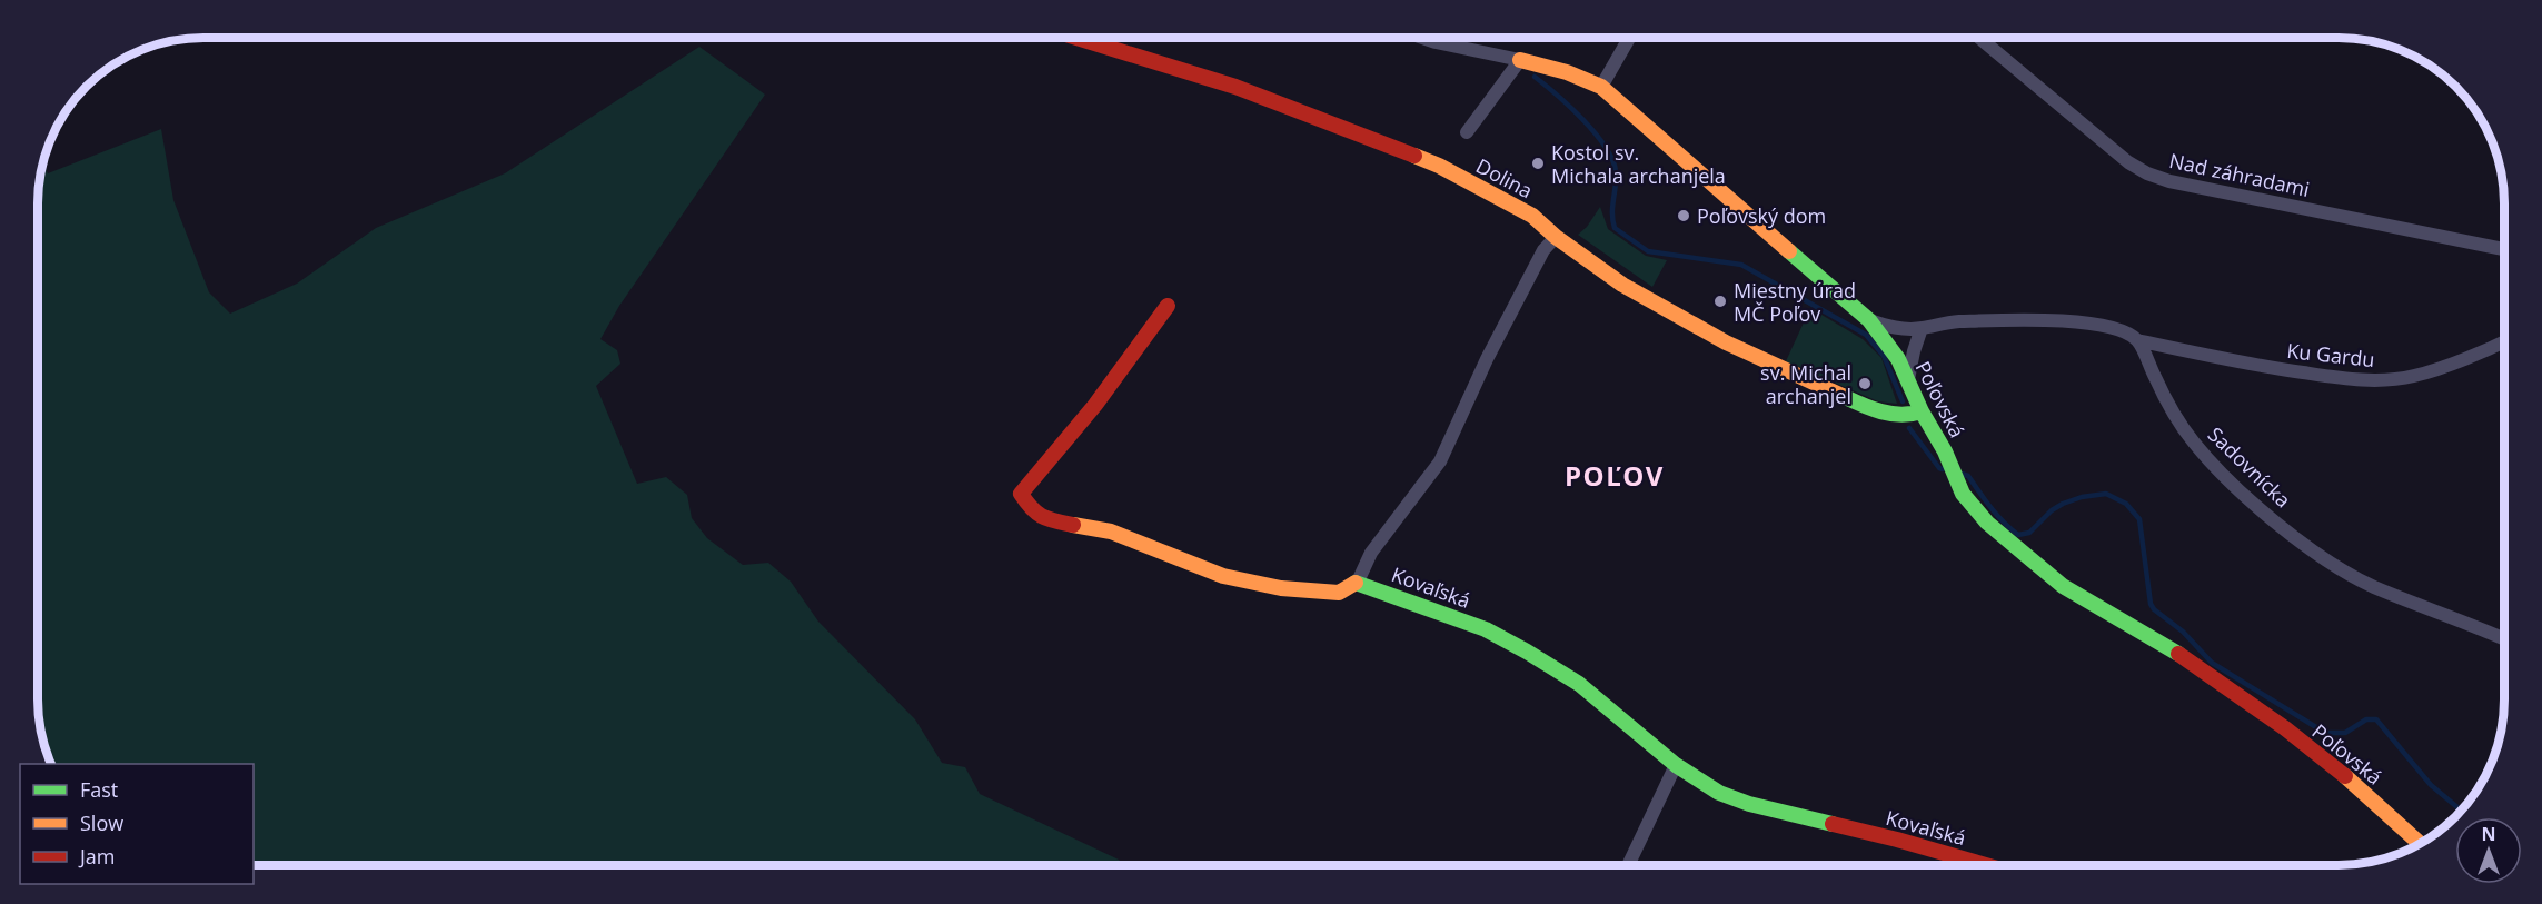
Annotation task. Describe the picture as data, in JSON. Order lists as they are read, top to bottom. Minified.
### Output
{"streets":{"street":["Nad záhradami","Dolina","Ku Gardu","Poľovská","Sadovnícka","Kovaľská"]},"crossings":[["Dolina","Poľovská"],["Ku Gardu","Sadovnícka"]],"districts":["POĽOV"],"places":["Kostol sv. Michala archanjela","Poľovský dom","Miestny úrad MČ Poľov","sv. Michal archanjel"],"legend":["Fast","Slow","Jam"],"north":"top"}
